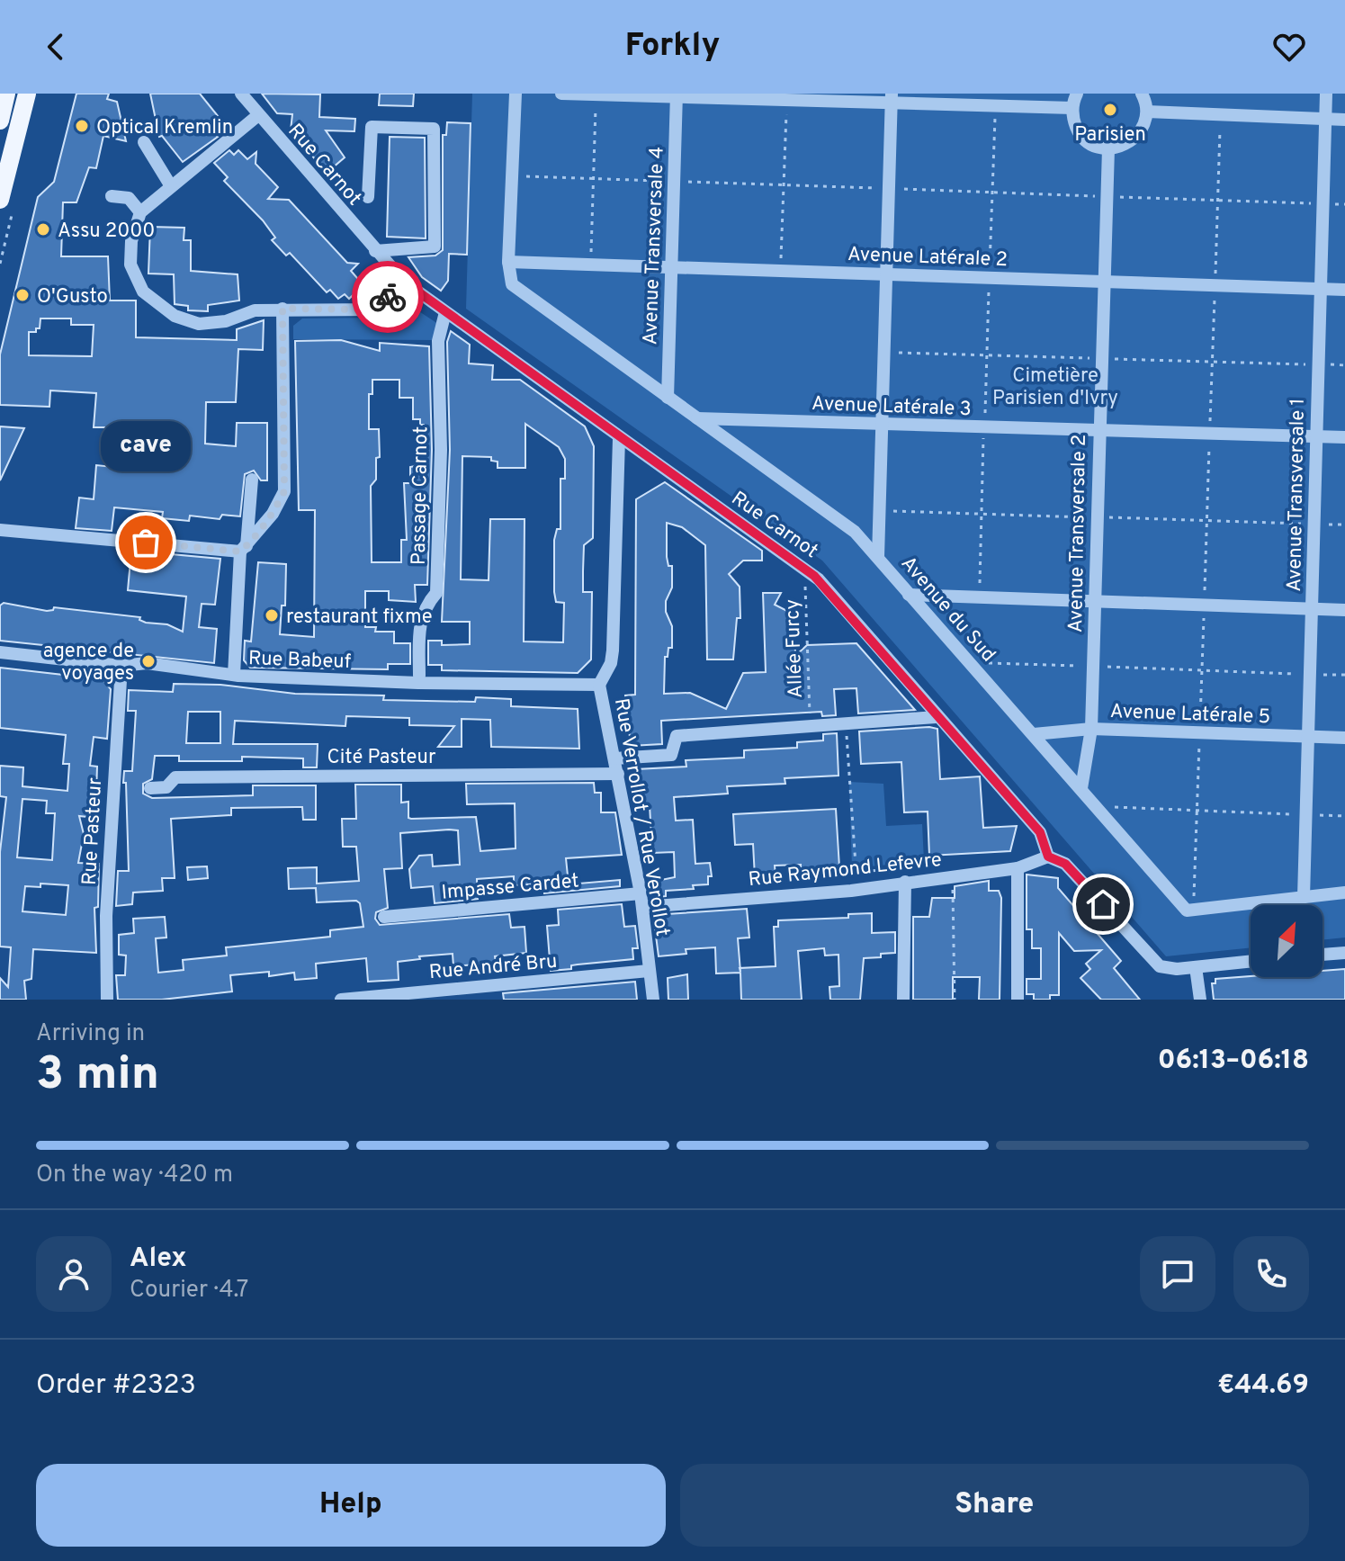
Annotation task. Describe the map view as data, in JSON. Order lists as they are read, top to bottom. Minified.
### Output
{"streets":{"street":["Rue Carnot","Avenue Transversale 4","Avenue Latérale 2","Avenue Latérale 3","Avenue Transversale 1","Passage Carnot","Avenue Transversale 2","Avenue du Sud","Rue Babeuf","Avenue Latérale 5","Cité Pasteur","Rue Verrollot / Rue Verollot","Rue Pasteur","Rue Raymond Lefevre","Impasse Cardet","Rue André Bru"],"path":["Allée Furcy"]},"crossings":[["Rue Carnot","Passage Carnot"],["Rue Carnot","Allée Furcy"],["Rue Carnot","Rue Raymond Lefevre"],["Avenue Transversale 4","Avenue Latérale 2"],["Avenue Transversale 4","Avenue du Sud"],["Avenue Latérale 2","Avenue Transversale 1"],["Avenue Latérale 2","Avenue Transversale 2"],["Avenue Latérale 2","Avenue du Sud"],["Avenue Latérale 3","Avenue Transversale 1"],["Avenue Latérale 3","Avenue Transversale 2"],["Avenue Latérale 3","Avenue du Sud"],["Avenue Transversale 1","Avenue Latérale 5"],["Avenue Transversale 2","Avenue du Sud"],["Avenue Transversale 2","Avenue Latérale 5"],["Avenue du Sud","Avenue Latérale 5"],["Rue Babeuf","Rue Verrollot / Rue Verollot"],["Rue Babeuf","Rue Pasteur"],["Cité Pasteur","Rue Verrollot / Rue Verollot"],["Rue Verrollot / Rue Verollot","Rue Raymond Lefevre"],["Rue Verrollot / Rue Verollot","Impasse Cardet"],["Rue Verrollot / Rue Verollot","Rue André Bru"],["Rue Raymond Lefevre","Impasse Cardet"]],"parks":["Cimetière Parisien d'Ivry"],"places":["Parisien","Optical Kremlin","Assu 2000","O'Gusto","cave","restaurant fixme","agence de voyages"],"north":"top right","page":{"header":"Forkly","bubble":"cave","heading":["3 min","Arriving in","06:13–06:18"],"panel":["Alex","Courier · 4.7","Order #2323","€44.69"],"bar":"On the way · 420 m","buttons":["Help","Share"]}}
